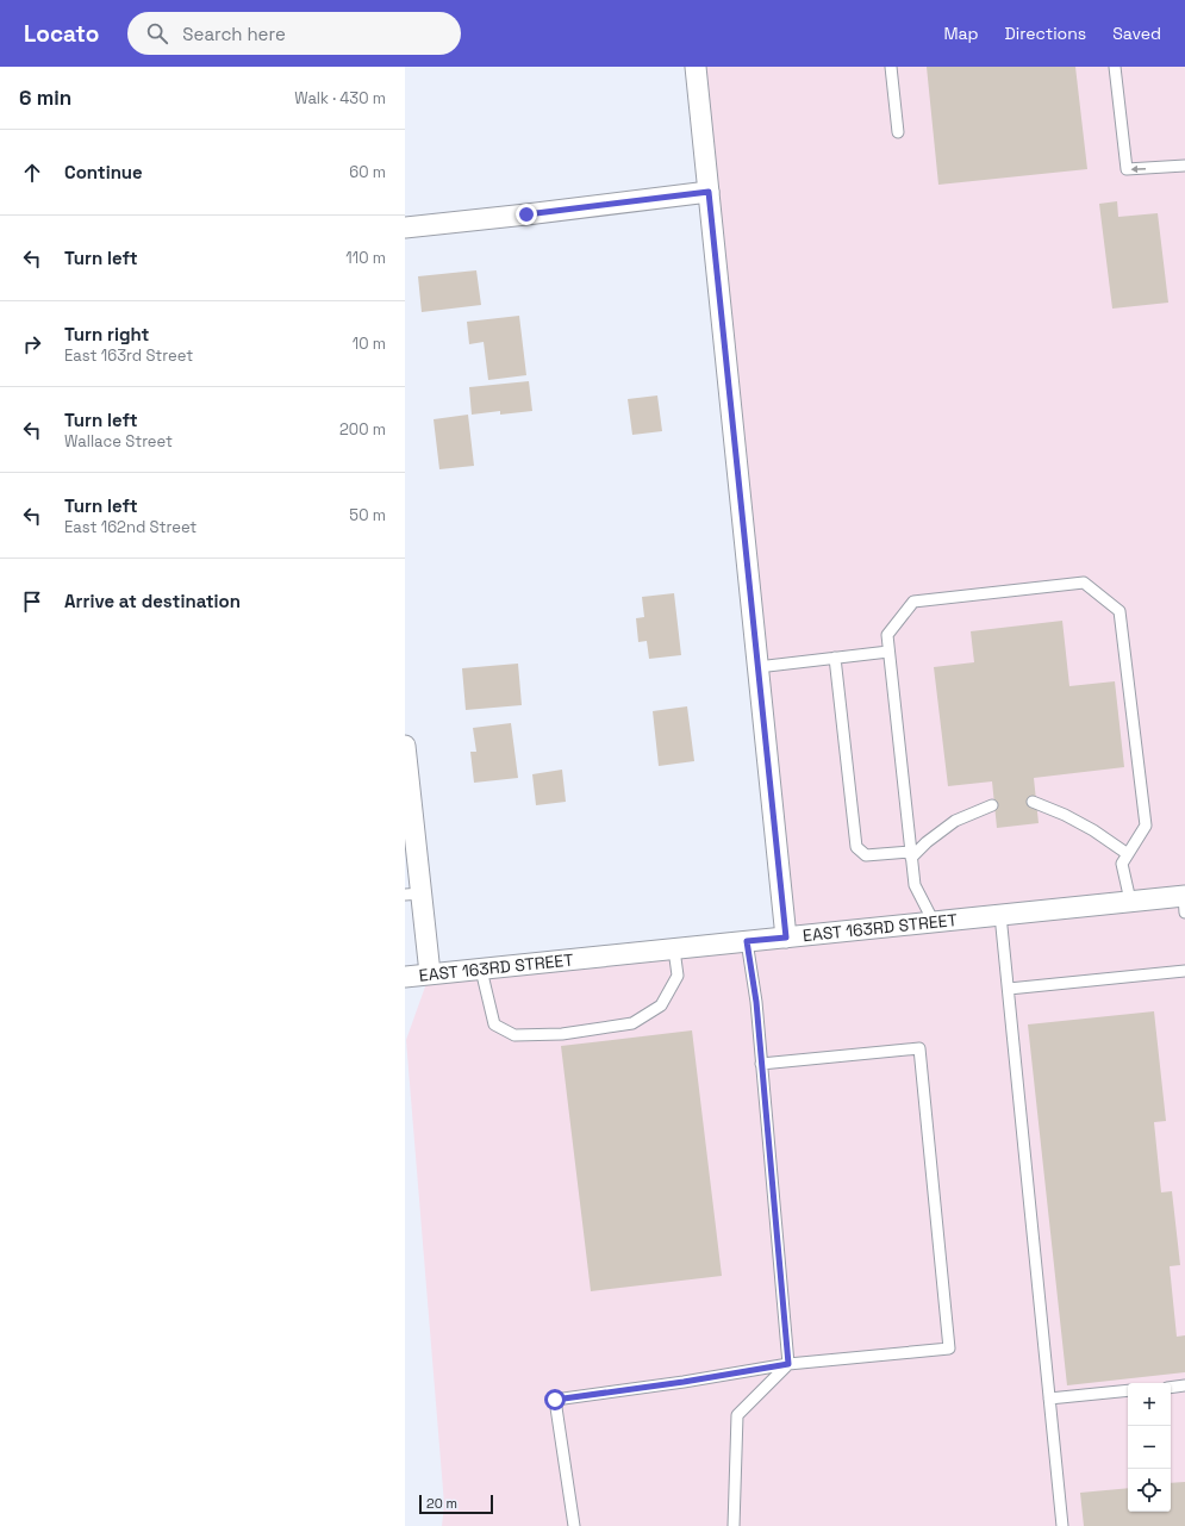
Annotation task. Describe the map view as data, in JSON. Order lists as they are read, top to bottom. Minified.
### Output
{"streets":{"street":["EAST 163RD STREET"]},"scale_bar":"20 m","page":{"header":"Locato","search":"Search here","nav":["Map","Directions","Saved"],"heading":["6 min","Walk · 430 m"],"list":[["Continue","60 m"],["Turn left","110 m"],["Turn right","East 163rd Street","10 m"],["Turn left","Wallace Street","200 m"],["Turn left","East 162nd Street","50 m"],"Arrive at destination"],"map_buttons":["+","−"],"scale":"20 m"}}
